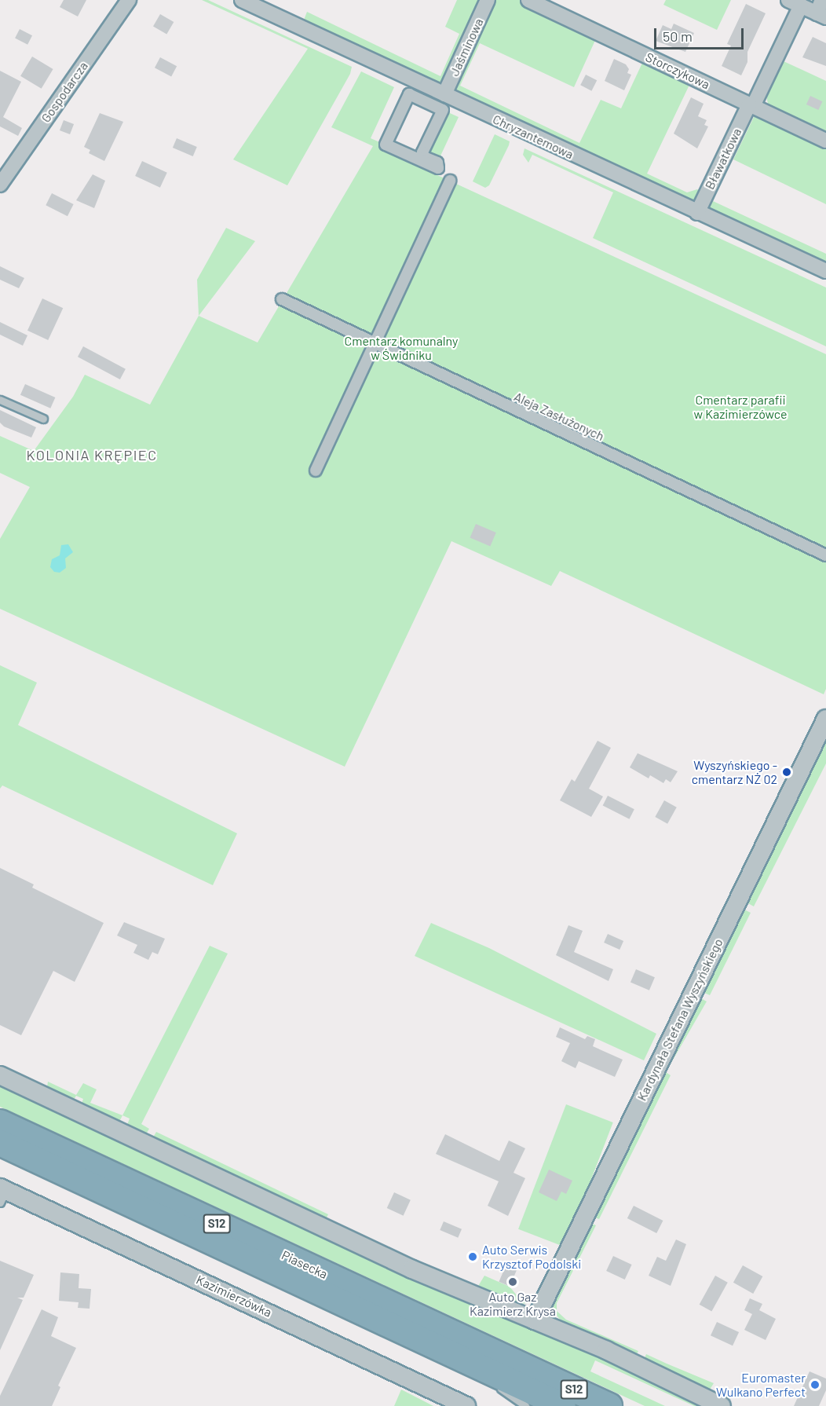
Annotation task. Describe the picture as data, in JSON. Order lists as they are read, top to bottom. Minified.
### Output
{"streets":{"highway":["S12","Piasecka"],"street":["Jaśminowa","Storczykowa","Gospodarcza","Chryzantemowa","Bławatkowa","Aleja Zasłużonych","Kardynała Stefana Wyszyńskiego","Kazimierzówka"]},"crossings":[["Jaśminowa","Chryzantemowa"],["Storczykowa","Bławatkowa"],["Chryzantemowa","Bławatkowa"]],"districts":["KOLONIA KRĘPIEC"],"parks":["Cmentarz komunalny w Świdniku","Cmentarz parafii w Kazimierzówce"],"places":["Wyszyńskiego - cmentarz NŻ 02","Auto Serwis Krzysztof Podolski","Auto Gaz Kazimierz Krysa","Euromaster Wulkano Perfect"],"scale_bar":"50 m"}
